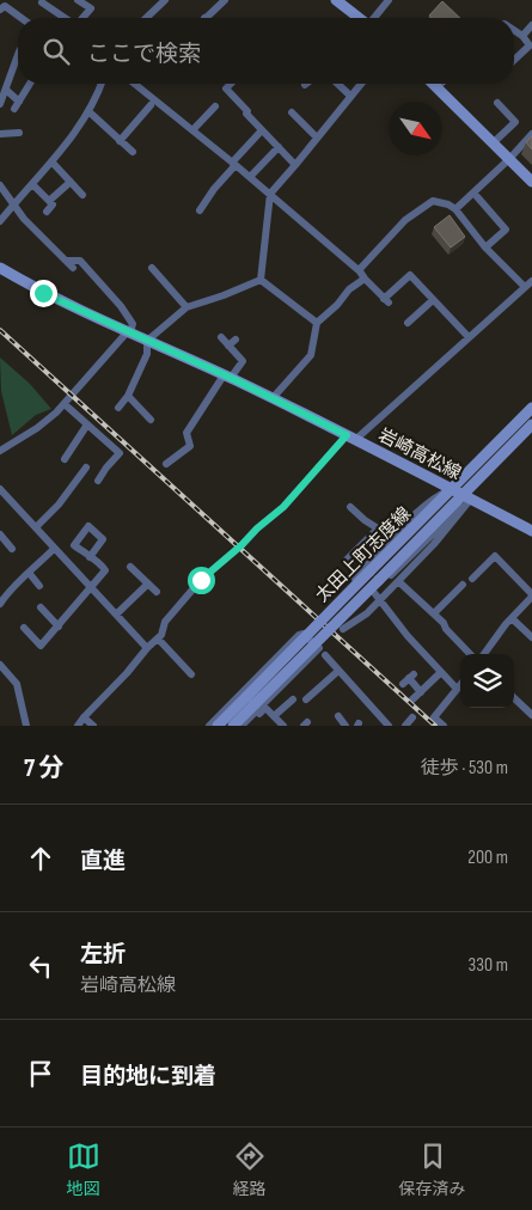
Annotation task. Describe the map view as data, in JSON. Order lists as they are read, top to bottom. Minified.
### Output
{"streets":{"main road":["岩崎高松線","太田上町志度線"]},"crossings":[["岩崎高松線","太田上町志度線"]],"north":"bottom right","page":{"search":"ここで検索","heading":["7 分","徒歩 · 530 m"],"list":[["直進","200 m"],["左折","岩崎高松線","330 m"],"目的地に到着"],"nav":["地図","経路","保存済み"]}}
